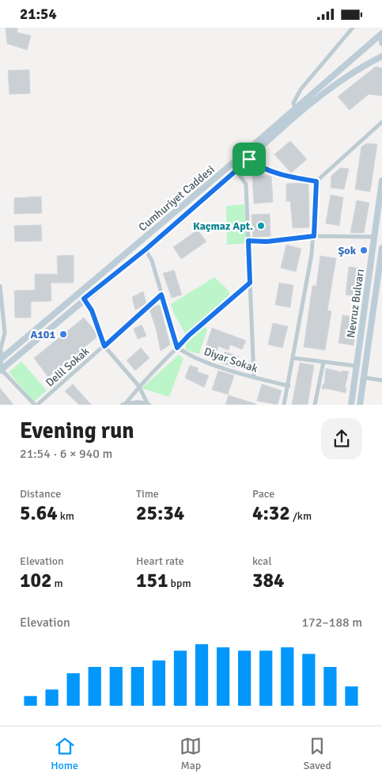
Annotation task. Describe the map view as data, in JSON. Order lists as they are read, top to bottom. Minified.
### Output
{"streets":{"main road":["Cumhuriyet Caddesi","Nevruz Bulvarı"],"street":["Diyar Sokak","Delil Sokak"]},"places":["Kaçmaz Apt.","Şok","A101"],"page":{"status":"21:54","heading":["Evening run","21:54 · 6 × 940 m"],"stats":[["Distance","5.64 km"],["Time","25:34"],["Pace","4:32 /km"],["Elevation","102 m"],["Heart rate","151 bpm"],["kcal","384"]],"chart":["Elevation","172–188 m"],"tabs":["Home","Map","Saved"]}}
